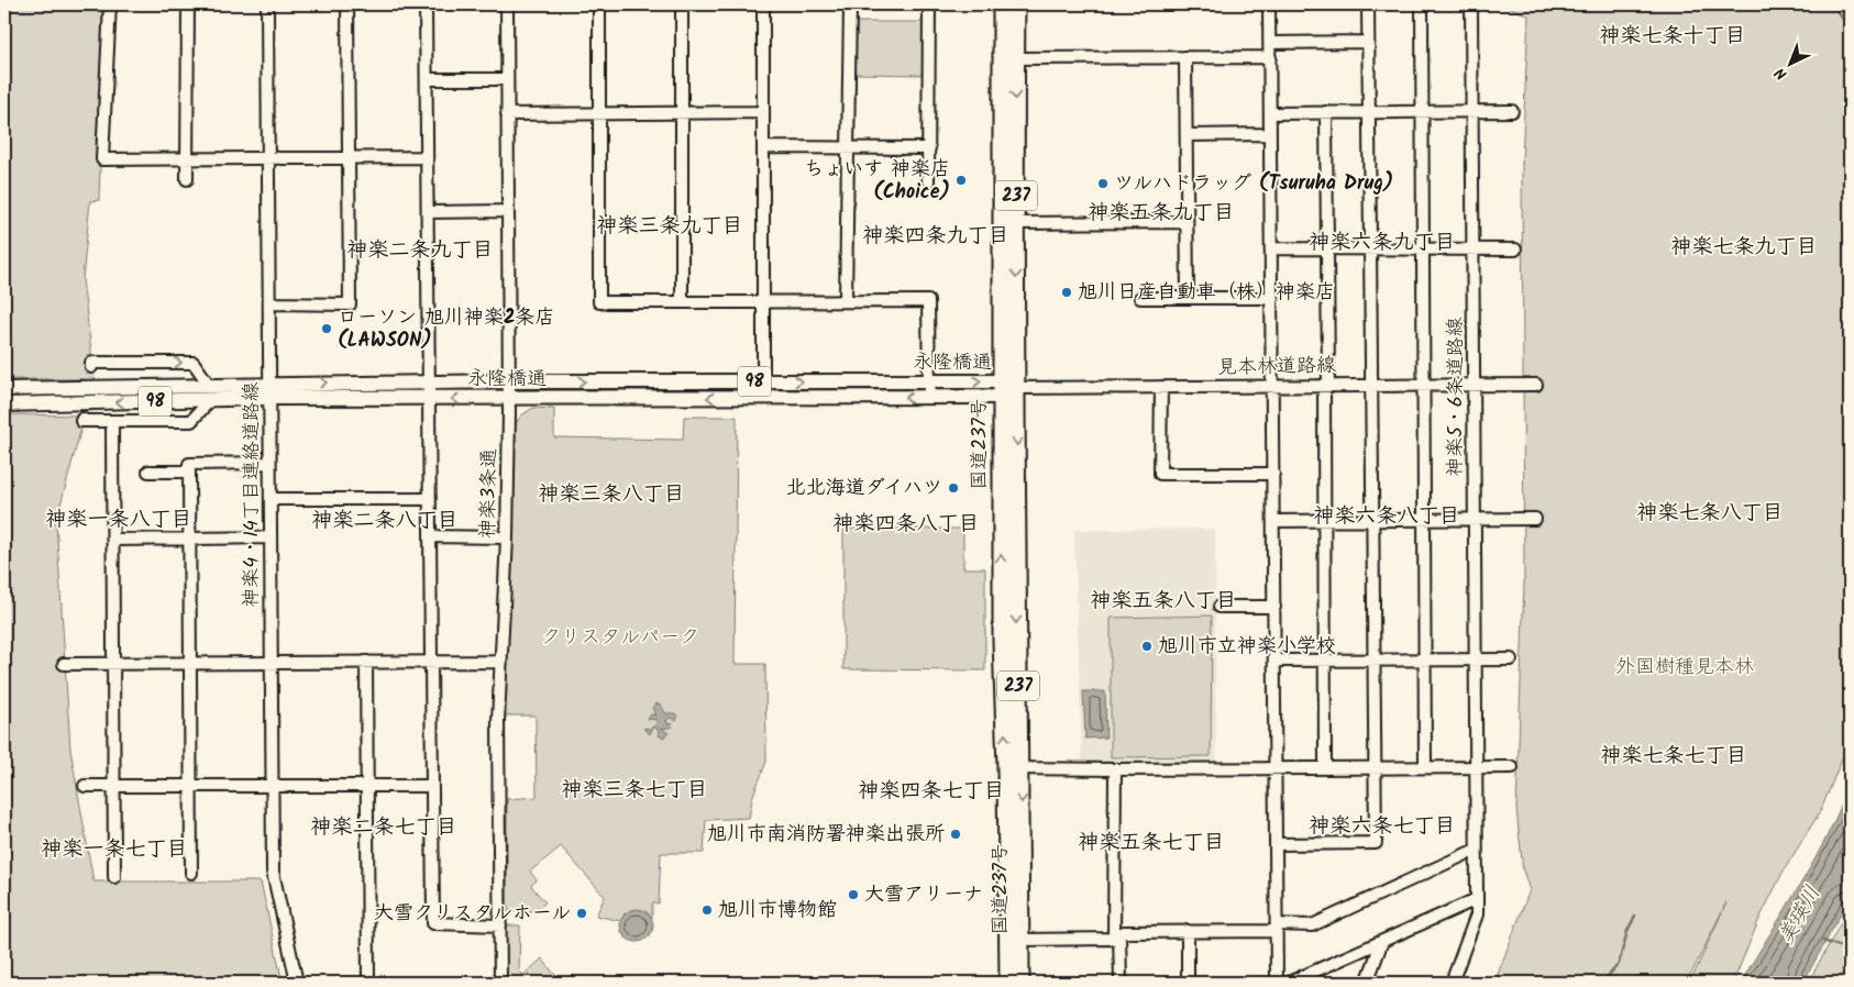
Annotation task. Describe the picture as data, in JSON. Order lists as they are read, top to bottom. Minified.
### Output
{"streets":{"highway":["237","国道237号"],"main road":["永隆橋通","98"],"street":["見本林道路線","神楽5・6条道路線","神楽3条通","神楽4・14丁目連絡道路線"]},"crossings":[["永隆橋通","見本林道路線"],["永隆橋通","国道237号"],["永隆橋通","神楽3条通"],["永隆橋通","神楽4・14丁目連絡道路線"],["見本林道路線","神楽5・6条道路線"],["見本林道路線","国道237号"]],"districts":["神楽七条十丁目","神楽五条九丁目","神楽三条九丁目","神楽四条九丁目","神楽六条九丁目","神楽七条九丁目","神楽二条九丁目","神楽三条八丁目","神楽七条八丁目","神楽六条八丁目","神楽一条八丁目","神楽二条八丁目","神楽四条八丁目","神楽五条八丁目","神楽七条七丁目","神楽三条七丁目","神楽四条七丁目","神楽六条七丁目","神楽二条七丁目","神楽五条七丁目","神楽一条七丁目"],"water":["美瑛川"],"parks":["クリスタルパーク","外国樹種見本林"],"places":["ちょいす 神楽店 (Choice)","ツルハドラッグ (Tsuruha Drug)","旭川日産自動車（株）神楽店","ローソン 旭川神楽2条店 (LAWSON)","北北海道ダイハツ","旭川市立神楽小学校","旭川市南消防署神楽出張所","大雪アリーナ","旭川市博物館","大雪クリスタルホール"],"north":"bottom left"}
